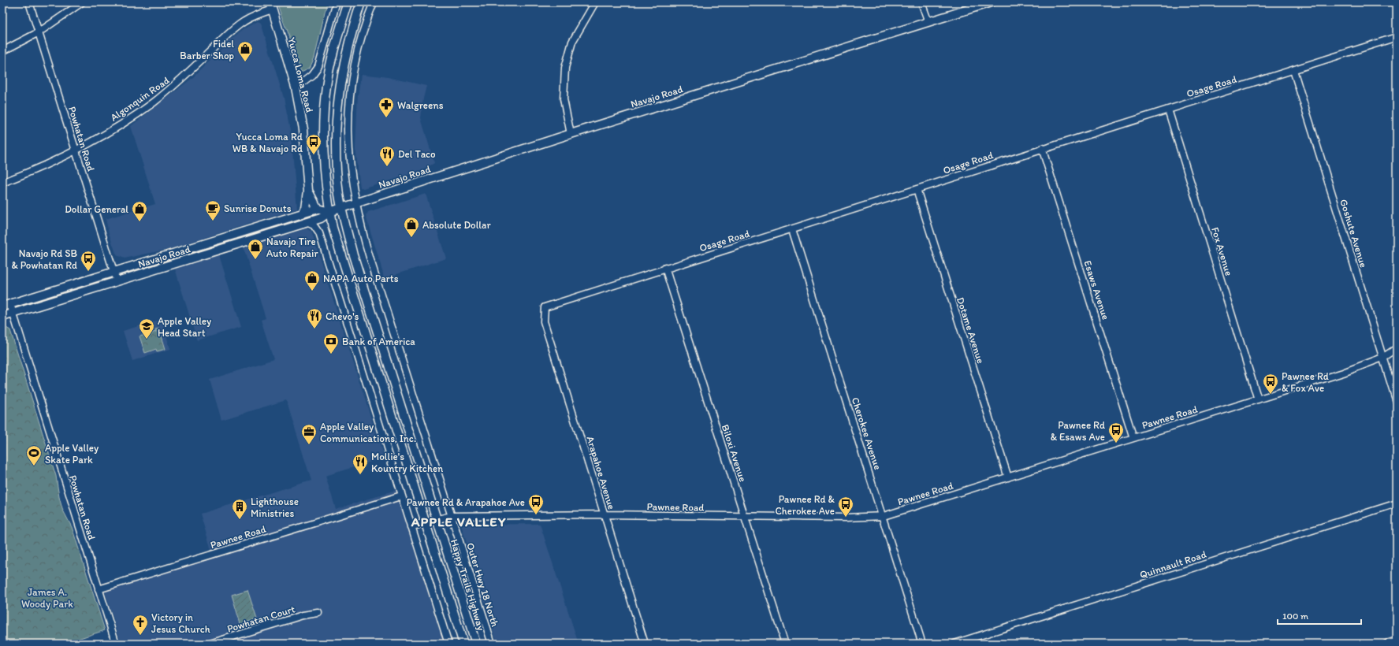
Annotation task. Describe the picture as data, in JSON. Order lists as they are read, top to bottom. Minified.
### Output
{"streets":{"main road":["Yucca Loma Road","Navajo Road","Happy Trails Highway"],"street":["Osage Road","Algonquin Road","Powhatan Road","Goshute Avenue","Fox Avenue","Esaws Avenue","Dotame Avenue","Pawnee Road","Cherokee Avenue","Biloxi Avenue","Arapahoe Avenue","Quinnault Road","Outer Hwy 18 North","Powhatan Court"]},"crossings":[["Yucca Loma Road","Algonquin Road"],["Osage Road","Goshute Avenue"],["Osage Road","Fox Avenue"],["Osage Road","Esaws Avenue"],["Osage Road","Dotame Avenue"],["Osage Road","Cherokee Avenue"],["Osage Road","Biloxi Avenue"],["Osage Road","Arapahoe Avenue"],["Navajo Road","Powhatan Road"],["Navajo Road","Happy Trails Highway"],["Navajo Road","Outer Hwy 18 North"],["Algonquin Road","Powhatan Road"],["Powhatan Road","Pawnee Road"],["Goshute Avenue","Pawnee Road"],["Fox Avenue","Pawnee Road"],["Esaws Avenue","Pawnee Road"],["Dotame Avenue","Pawnee Road"],["Pawnee Road","Cherokee Avenue"],["Pawnee Road","Biloxi Avenue"],["Pawnee Road","Arapahoe Avenue"],["Pawnee Road","Happy Trails Highway"],["Pawnee Road","Outer Hwy 18 North"]],"districts":["APPLE VALLEY"],"parks":["James A. Woody Park"],"places":{"shop":["Fidel Barber Shop","Dollar General","Absolute Dollar","Navajo Tire Auto Repair","NAPA Auto Parts"],"pharmacy":["Walgreens"],"bus stop":["Yucca Loma Rd WB & Navajo Rd","Navajo Rd SB & Powhatan Rd","Pawnee Rd & Fox Ave","Pawnee Rd & Esaws Ave","Pawnee Rd & Arapahoe Ave","Pawnee Rd & Cherokee Ave"],"restaurant":["Del Taco","Chevo's","Mollie's Kountry Kitchen"],"cafe":["Sunrise Donuts"],"school or university":["Apple Valley Head Start"],"bank":["Bank of America"],"office":["Apple Valley Communications, Inc."],"sports":["Apple Valley Skate Park"],"building":["Lighthouse Ministries"],"church":["Victory in Jesus Church"]},"scale_bar":"100 m"}
